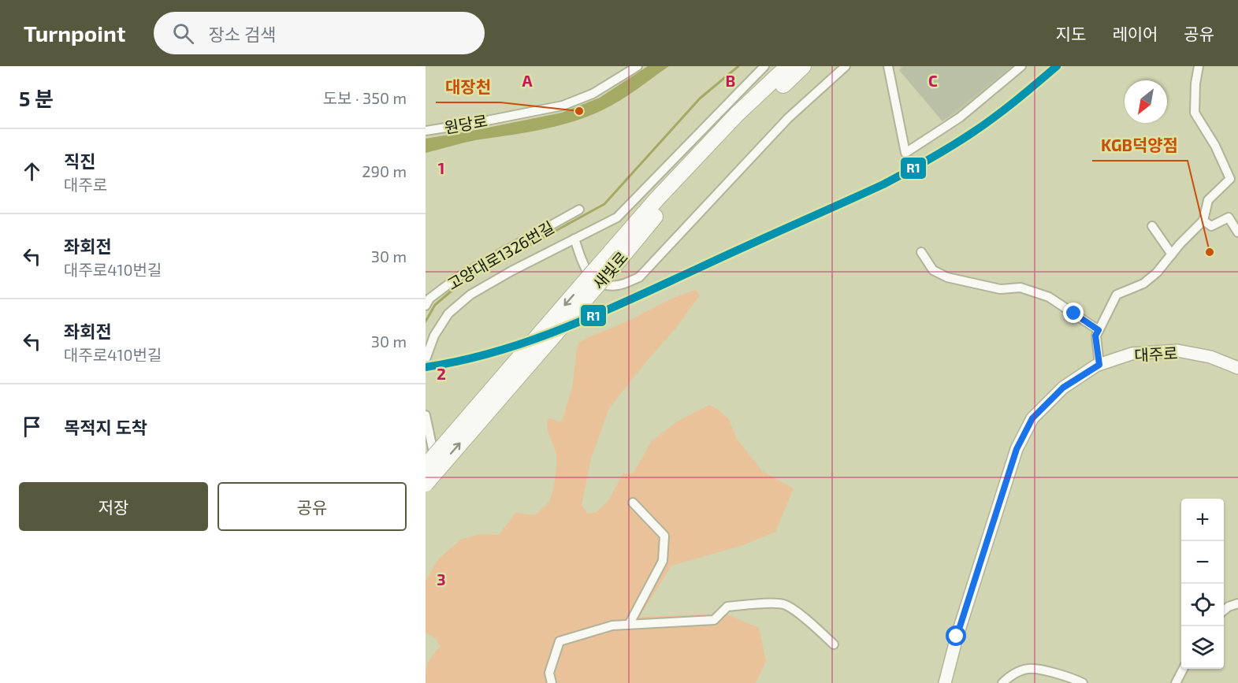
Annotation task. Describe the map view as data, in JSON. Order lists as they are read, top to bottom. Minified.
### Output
{"streets":{"highway":["새빛로"],"street":["원당로","고양대로1326번길","대주로"]},"places":["대장천","KGB덕양점"],"lines":["transit line R1"],"north":"bottom left","page":{"header":"Turnpoint","search":"장소 검색","nav":["지도","레이어","공유"],"heading":["5 분","도보 · 350 m"],"list":[["직진","대주로","290 m"],["좌회전","대주로410번길","30 m"],["좌회전","대주로410번길","30 m"],"목적지 도착"],"buttons":["저장","공유"],"map_buttons":["+","−"]},"grid":{"columns":["A","B","C"],"rows":["1","2","3"]}}
